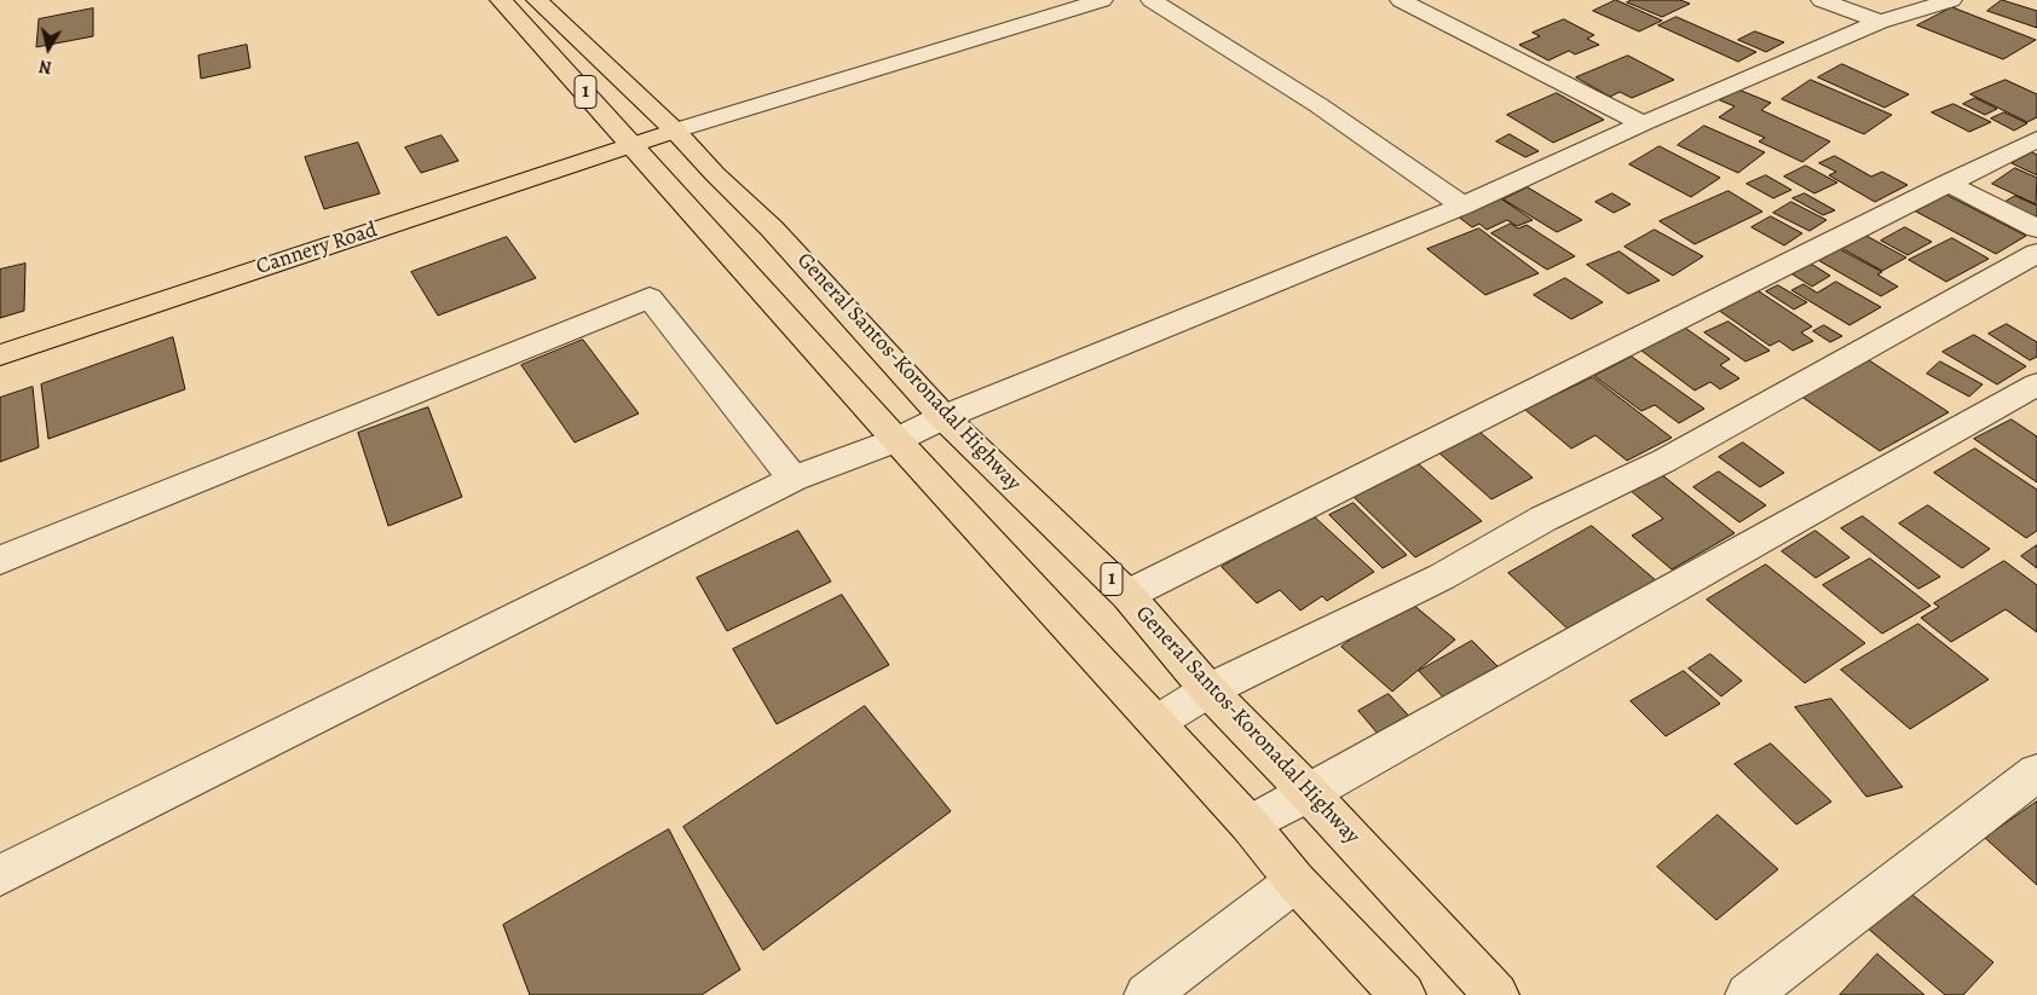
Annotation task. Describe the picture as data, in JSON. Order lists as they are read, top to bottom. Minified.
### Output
{"streets":{"main road":["1","Cannery Road","General Santos-Koronadal Highway"]},"crossings":[["1","Cannery Road"],["1","General Santos-Koronadal Highway"],["Cannery Road","General Santos-Koronadal Highway"]],"north":"bottom"}
